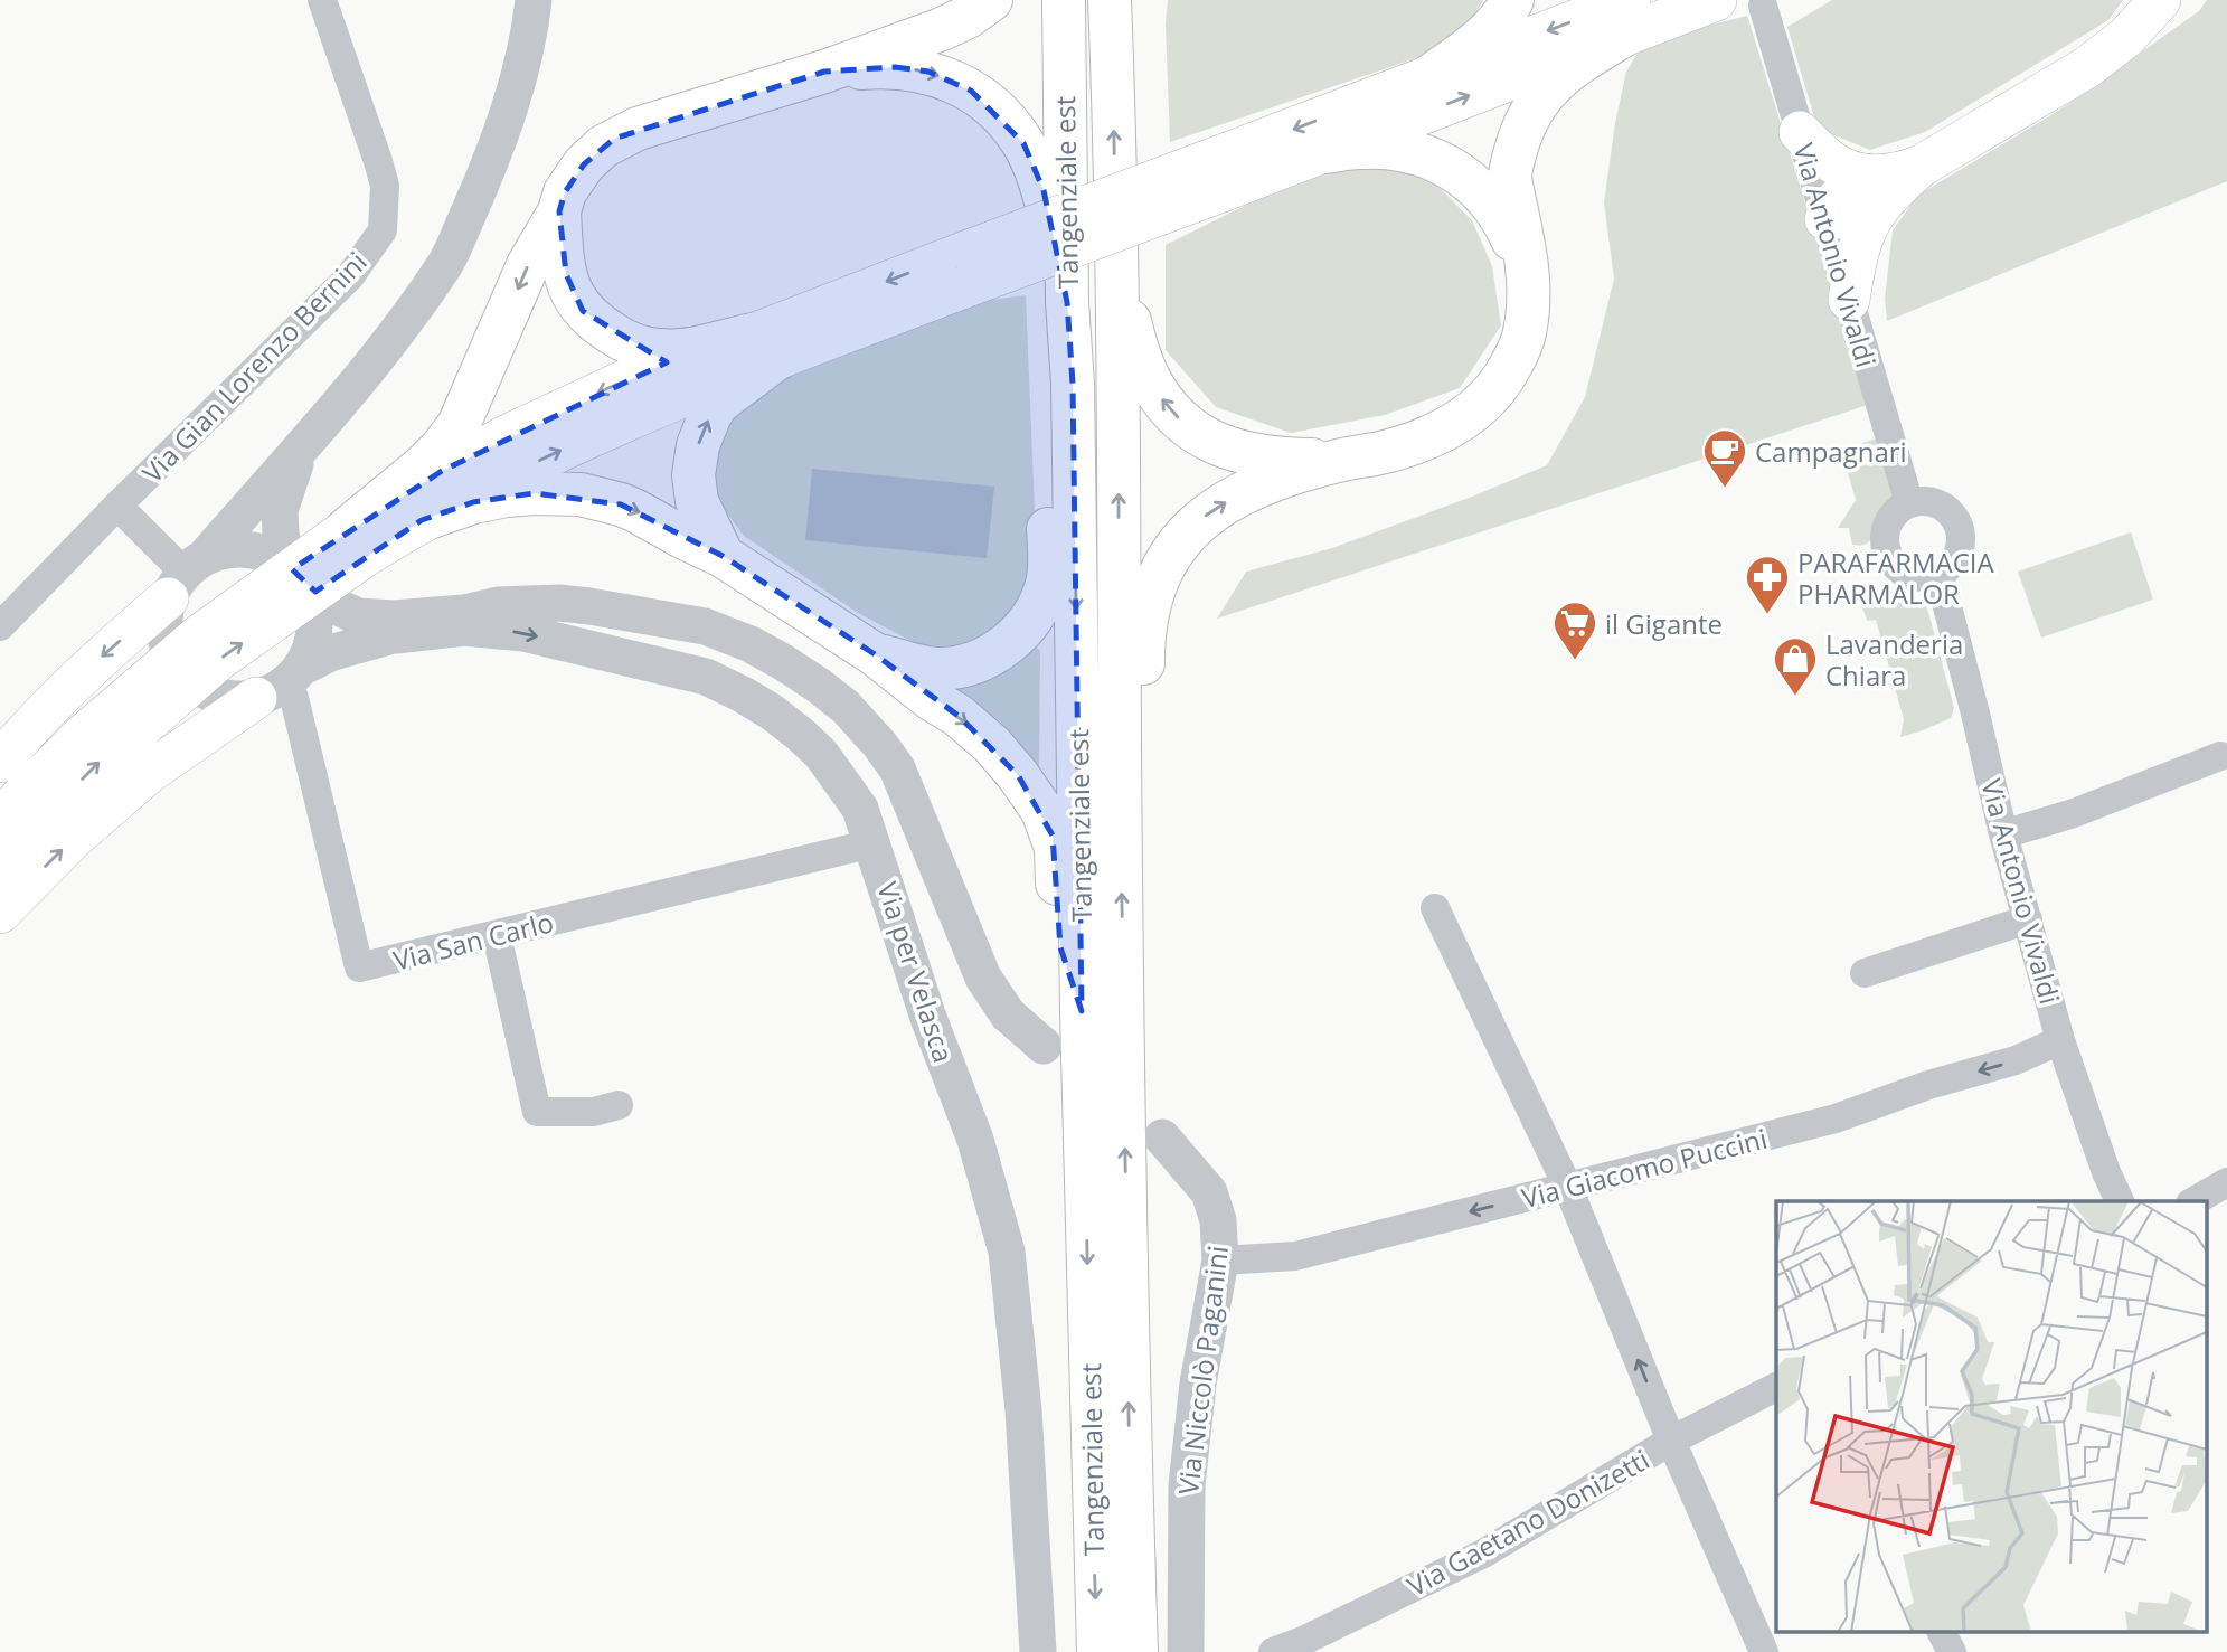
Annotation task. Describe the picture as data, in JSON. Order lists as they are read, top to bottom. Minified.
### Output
{"streets":{"main road":["Tangenziale est"],"street":["Via Antonio Vivaldi","Via Gian Lorenzo Bernini","Via San Carlo","Via per Velasca","Via Giacomo Puccini","Via Niccolò Paganini","Via Gaetano Donizetti"]},"crossings":[["Via Antonio Vivaldi","Via Giacomo Puccini"],["Via Gian Lorenzo Bernini","Via San Carlo"],["Via Gian Lorenzo Bernini","Via per Velasca"],["Via San Carlo","Via per Velasca"],["Via Giacomo Puccini","Via Niccolò Paganini"]],"one_way":["Via Giacomo Puccini"],"places":{"cafe":["Campagnari"],"pharmacy":["PARAFARMACIA PHARMALOR"],"supermarket":["il Gigante"],"shop":["Lavanderia Chiara"]}}
